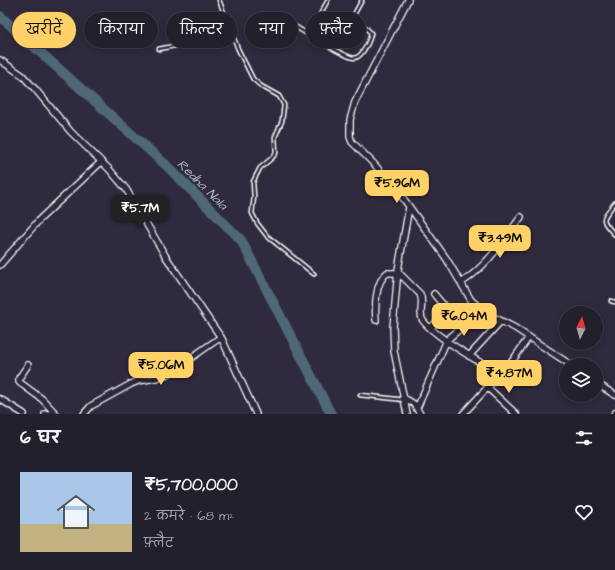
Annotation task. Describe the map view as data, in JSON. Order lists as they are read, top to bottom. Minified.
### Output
{"water":["Redha Nala"],"north":"top","page":{"chip":["खरीदें","किराया","फ़िल्टर","नया","फ़्लैट"],"price":["₹5.96M","₹5.7M","₹3.49M","₹6.04M","₹5.06M","₹4.87M"],"heading":"6 घर","list":[{"name":"₹5,700,000","note":"2 कमरे · 68 m² · फ़्लैट"}]}}
